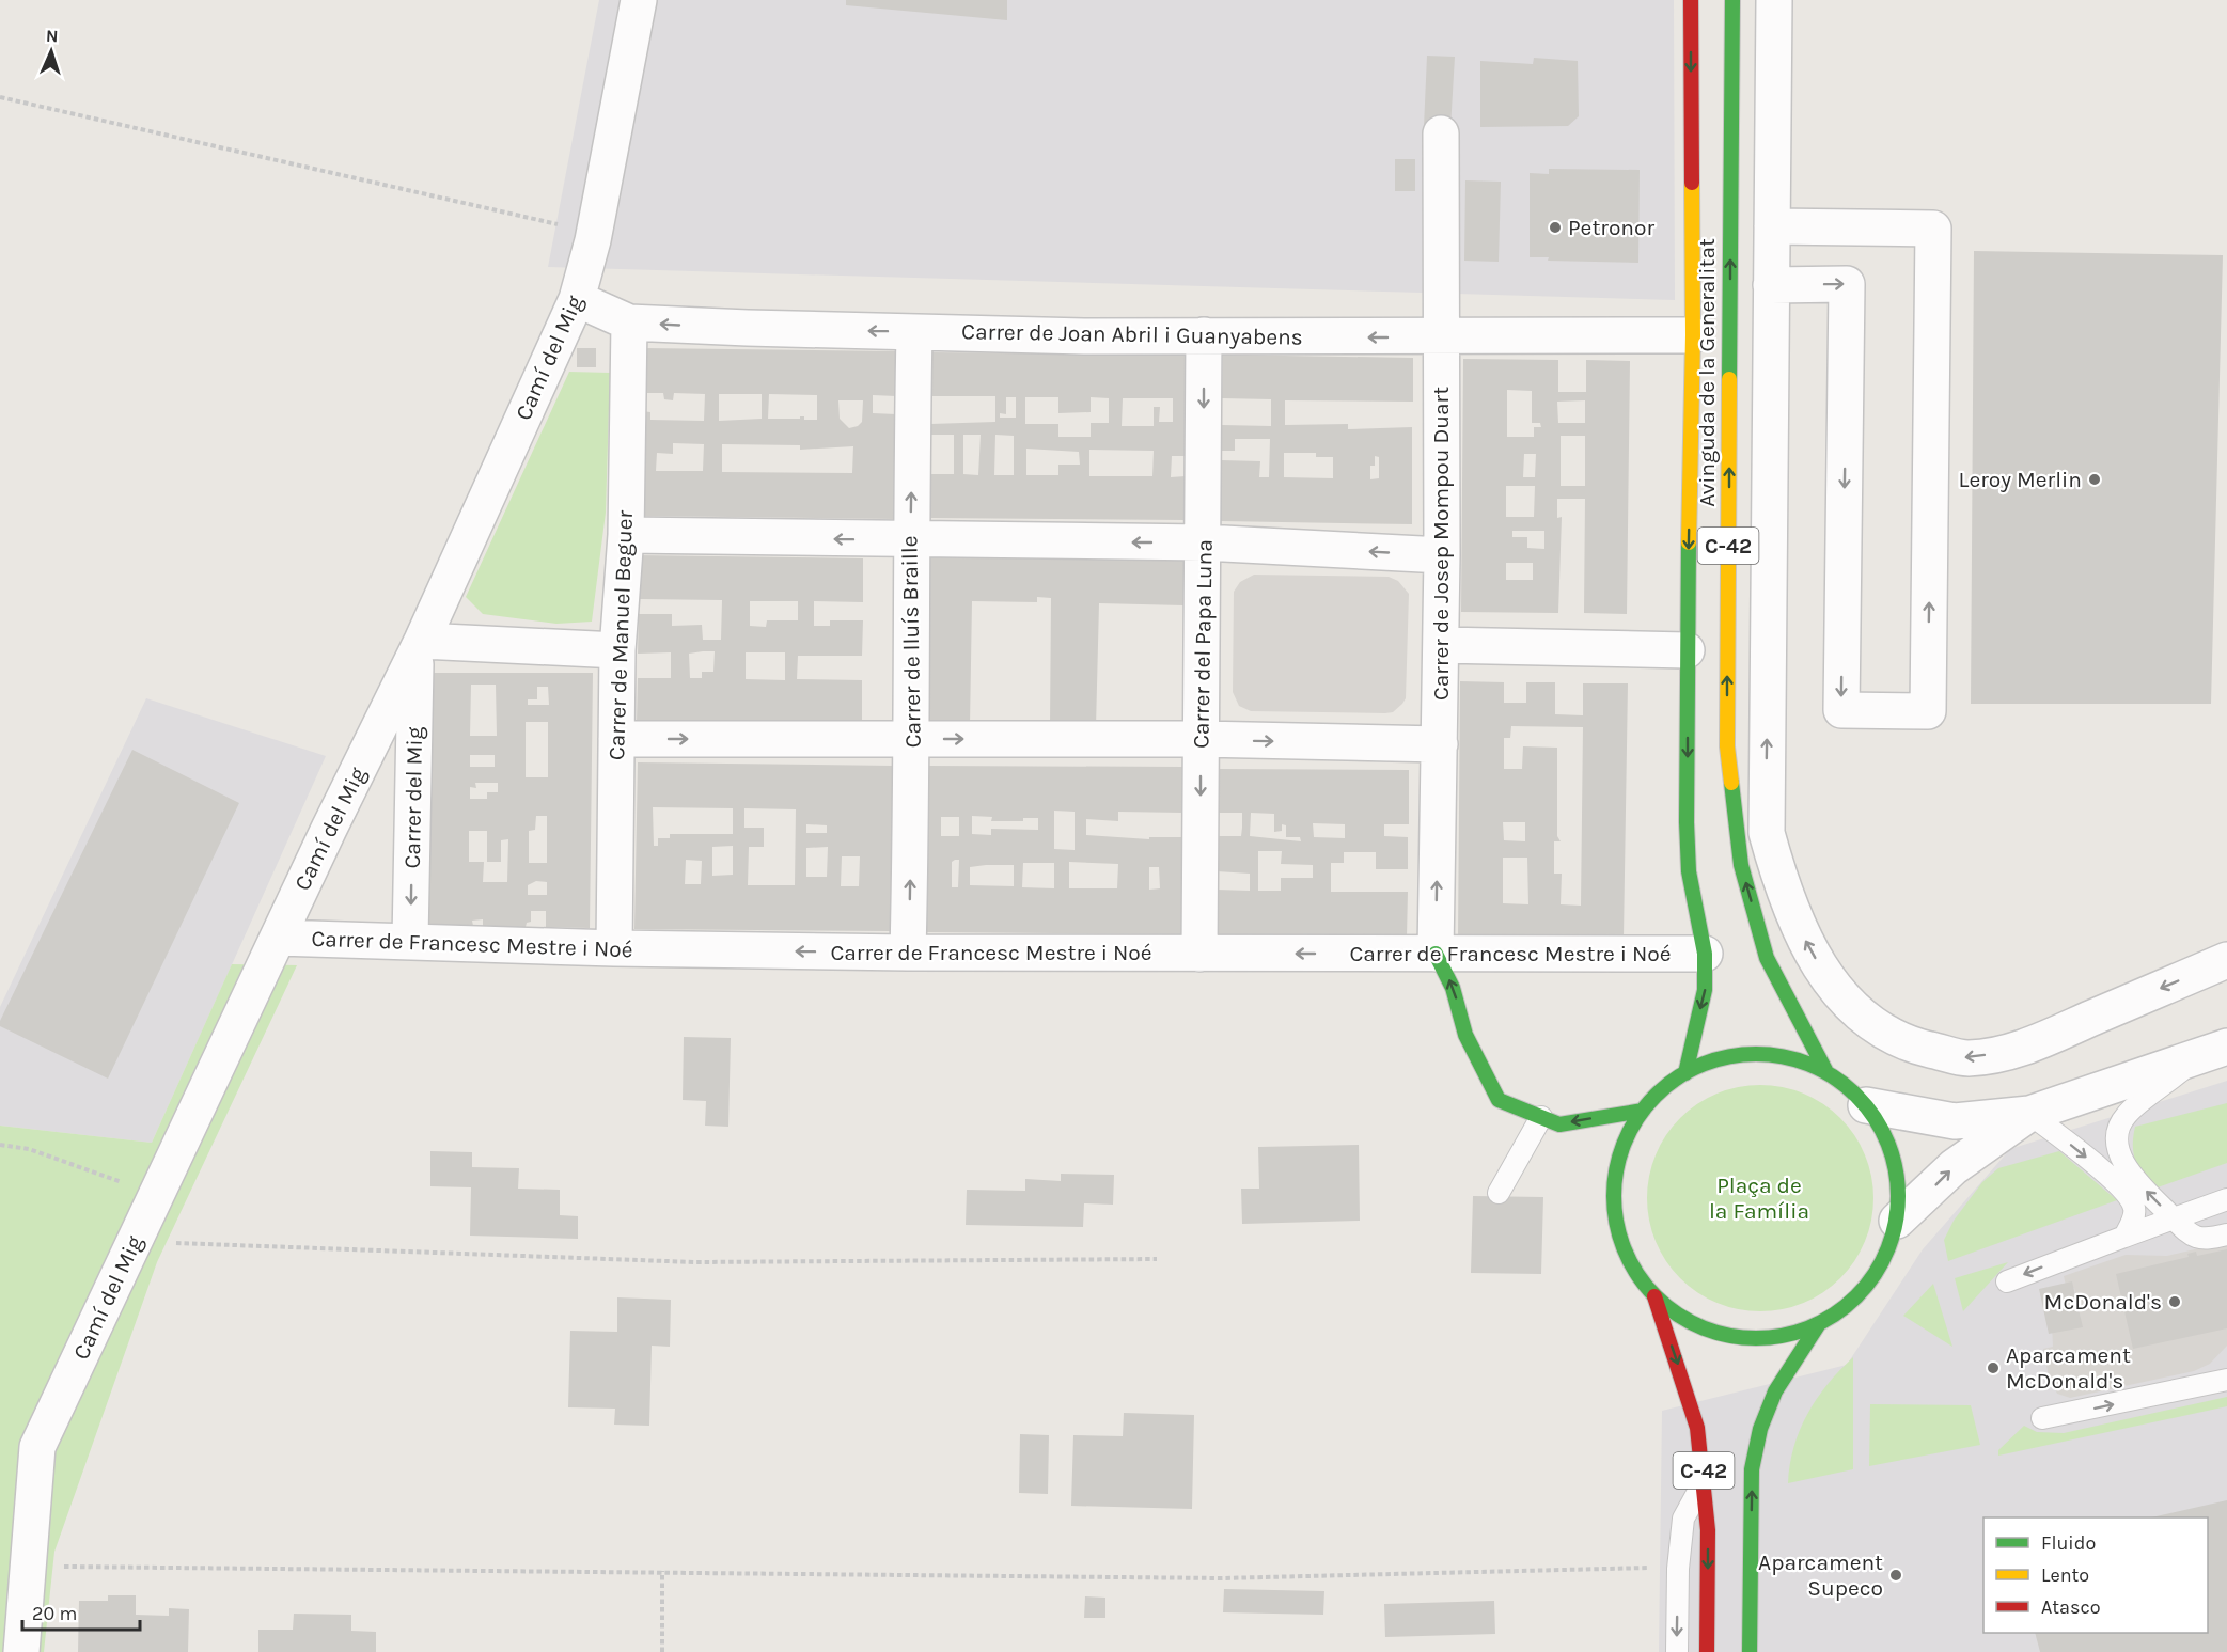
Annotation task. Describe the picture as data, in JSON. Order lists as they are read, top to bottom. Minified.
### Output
{"streets":{"main road":["Avinguda de la Generalitat","C-42"],"street":["Carrer de Joan Abril i Guanyabens","Camí del Mig","Carrer de Josep Mompou Duart","Carrer de Manuel Beguer","Carrer de lluís Braille","Carrer del Papa Luna","Carrer del Mig","Carrer de Francesc Mestre i Noé"]},"crossings":[["Carrer de Joan Abril i Guanyabens","Camí del Mig"],["Carrer de Joan Abril i Guanyabens","Avinguda de la Generalitat"],["Carrer de Joan Abril i Guanyabens","Carrer de Josep Mompou Duart"],["Carrer de Joan Abril i Guanyabens","Carrer de Manuel Beguer"],["Carrer de Joan Abril i Guanyabens","Carrer de lluís Braille"],["Carrer de Joan Abril i Guanyabens","Carrer del Papa Luna"],["Camí del Mig","Carrer del Mig"],["Camí del Mig","Carrer de Francesc Mestre i Noé"],["Avinguda de la Generalitat","C-42"],["Avinguda de la Generalitat","Carrer de Francesc Mestre i Noé"],["Carrer de Josep Mompou Duart","Carrer de Francesc Mestre i Noé"],["Carrer de Manuel Beguer","Carrer de Francesc Mestre i Noé"],["Carrer de lluís Braille","Carrer de Francesc Mestre i Noé"],["Carrer del Papa Luna","Carrer de Francesc Mestre i Noé"],["Carrer del Mig","Carrer de Francesc Mestre i Noé"]],"one_way":["Carrer de lluís Braille","Carrer del Papa Luna","Carrer del Mig"],"parks":["Plaça de la Família"],"places":["Petronor","Leroy Merlin","McDonald's","Aparcament McDonald's","Aparcament Supeco"],"legend":["Fluido","Lento","Atasco"],"scale_bar":"20 m","north":"top"}
